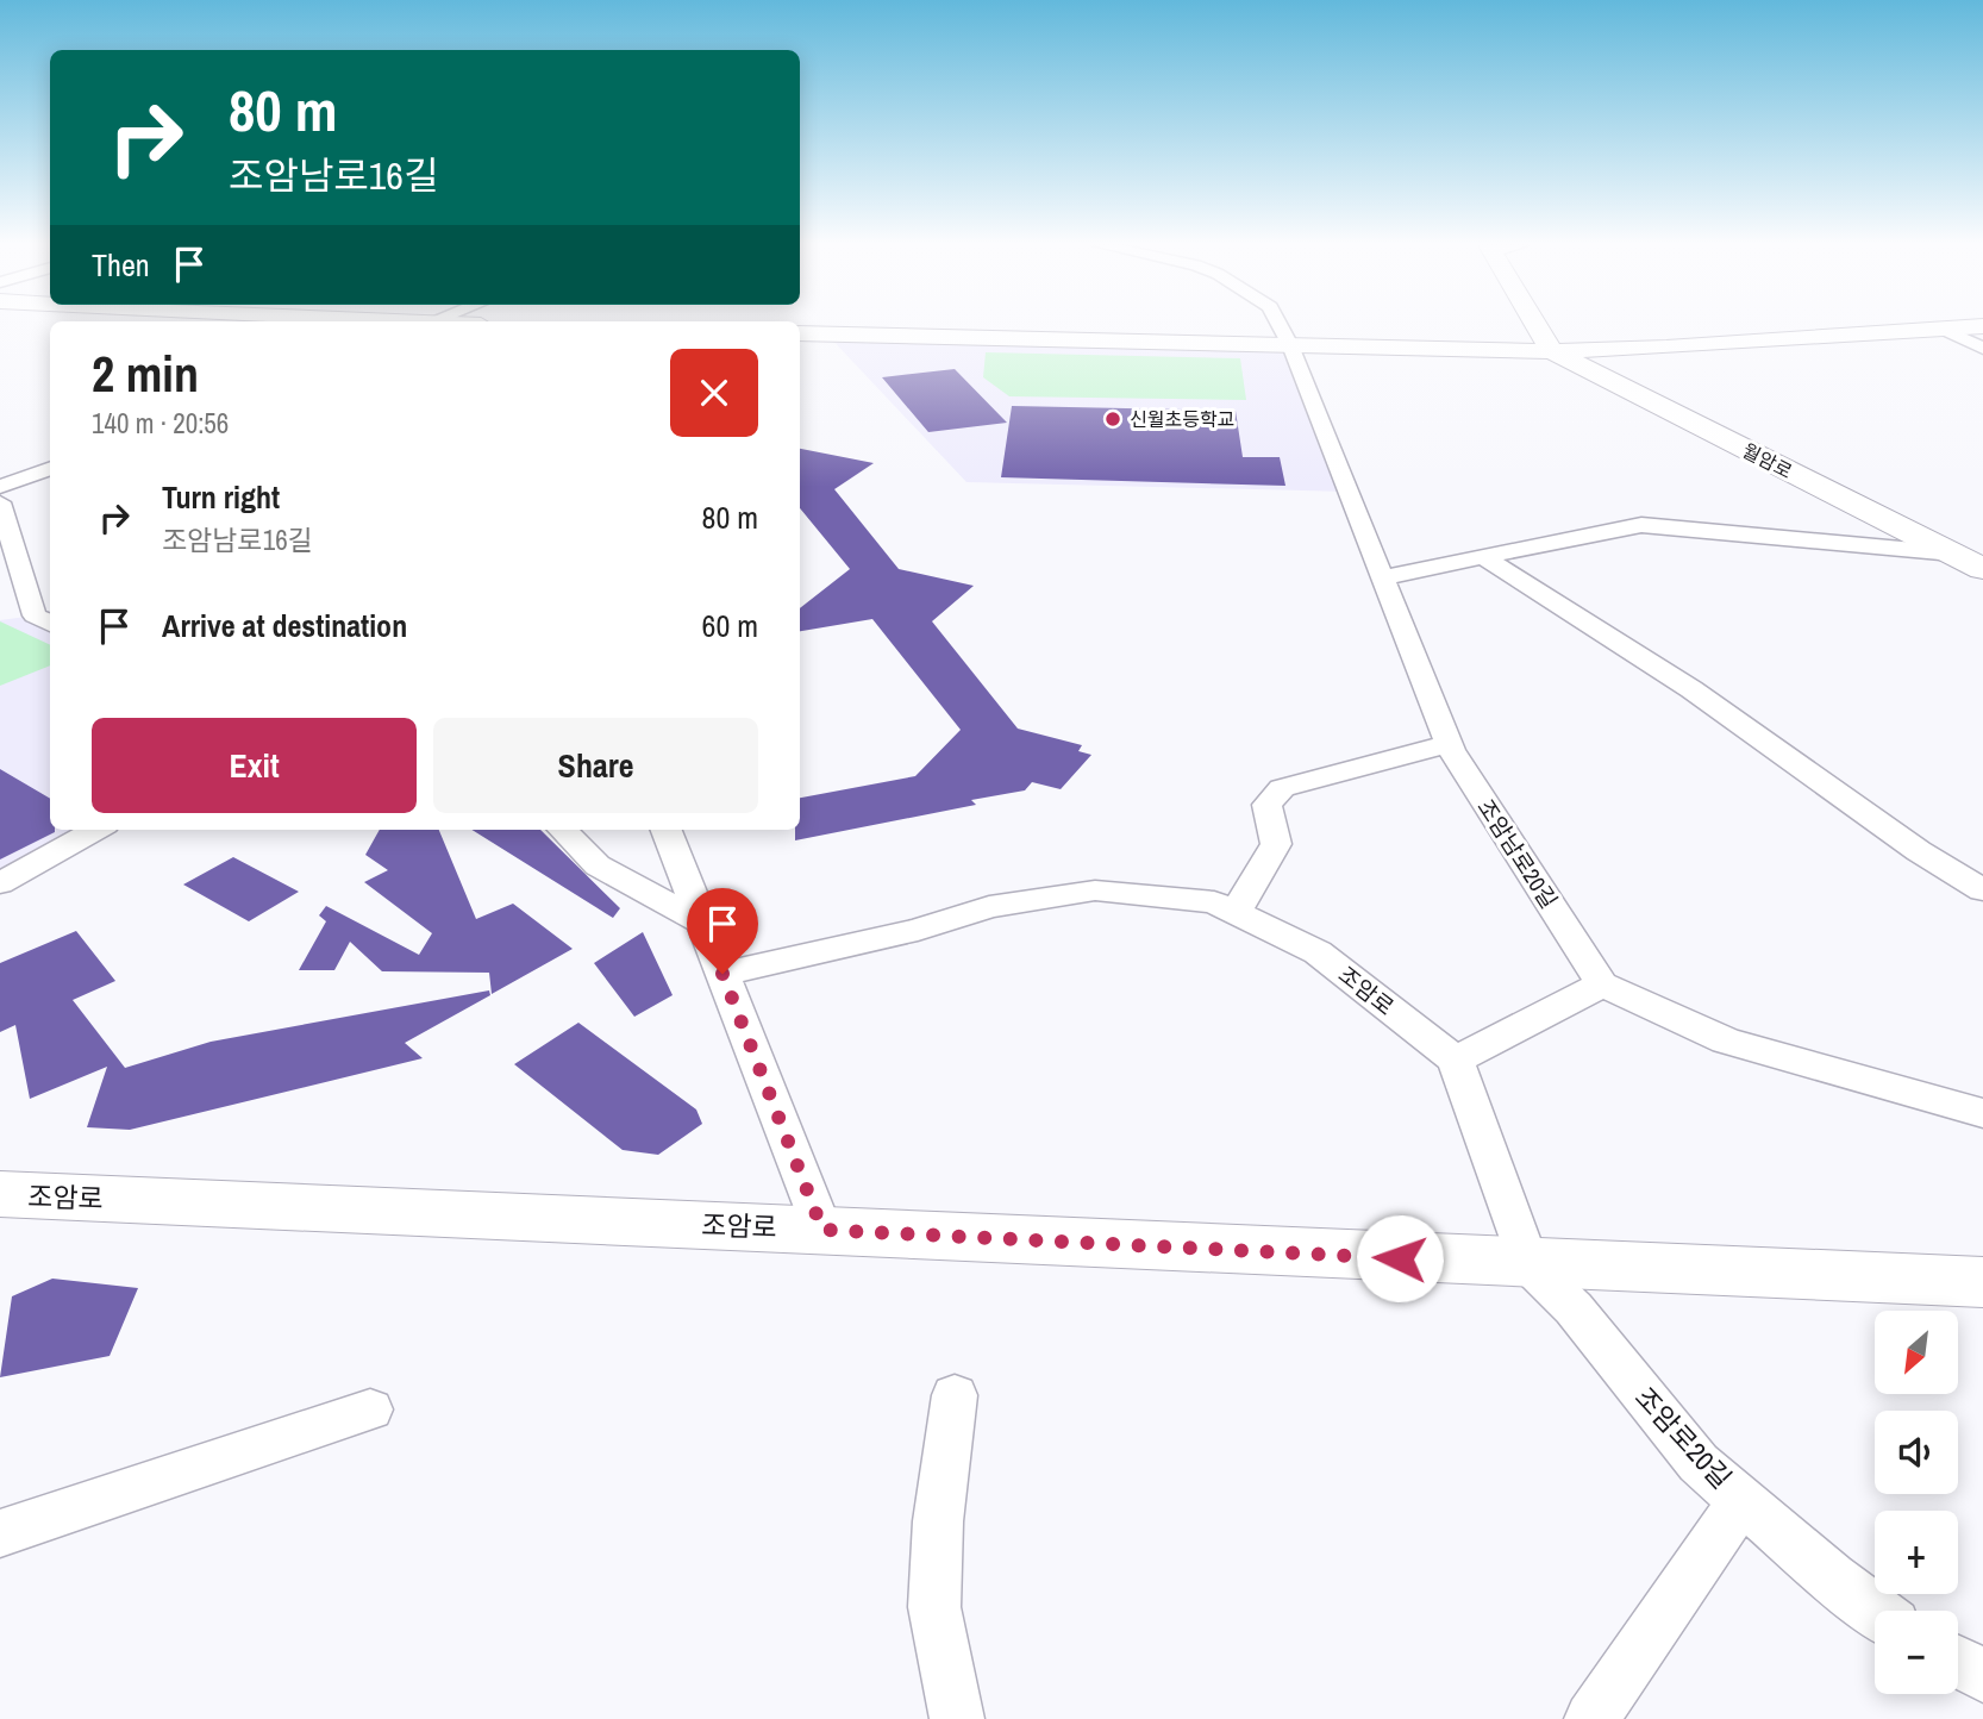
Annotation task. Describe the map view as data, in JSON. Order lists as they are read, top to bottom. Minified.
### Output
{"streets":{"main road":["월암로","조암로"],"street":["조암남로20길","조암로20길"]},"crossings":[["조암로","조암로20길"]],"places":["신월초등학교"],"north":"bottom left","page":{"turn":["80 m","조암남로16길"],"then":"Then","heading":["2 min","140 m · 20:56"],"list":[{"name":"Turn right","note":"조암남로16길","value":"80 m"},{"name":"Arrive at destination","value":"60 m"}],"buttons":["Exit","Share"],"map_buttons":["+","−"]}}
